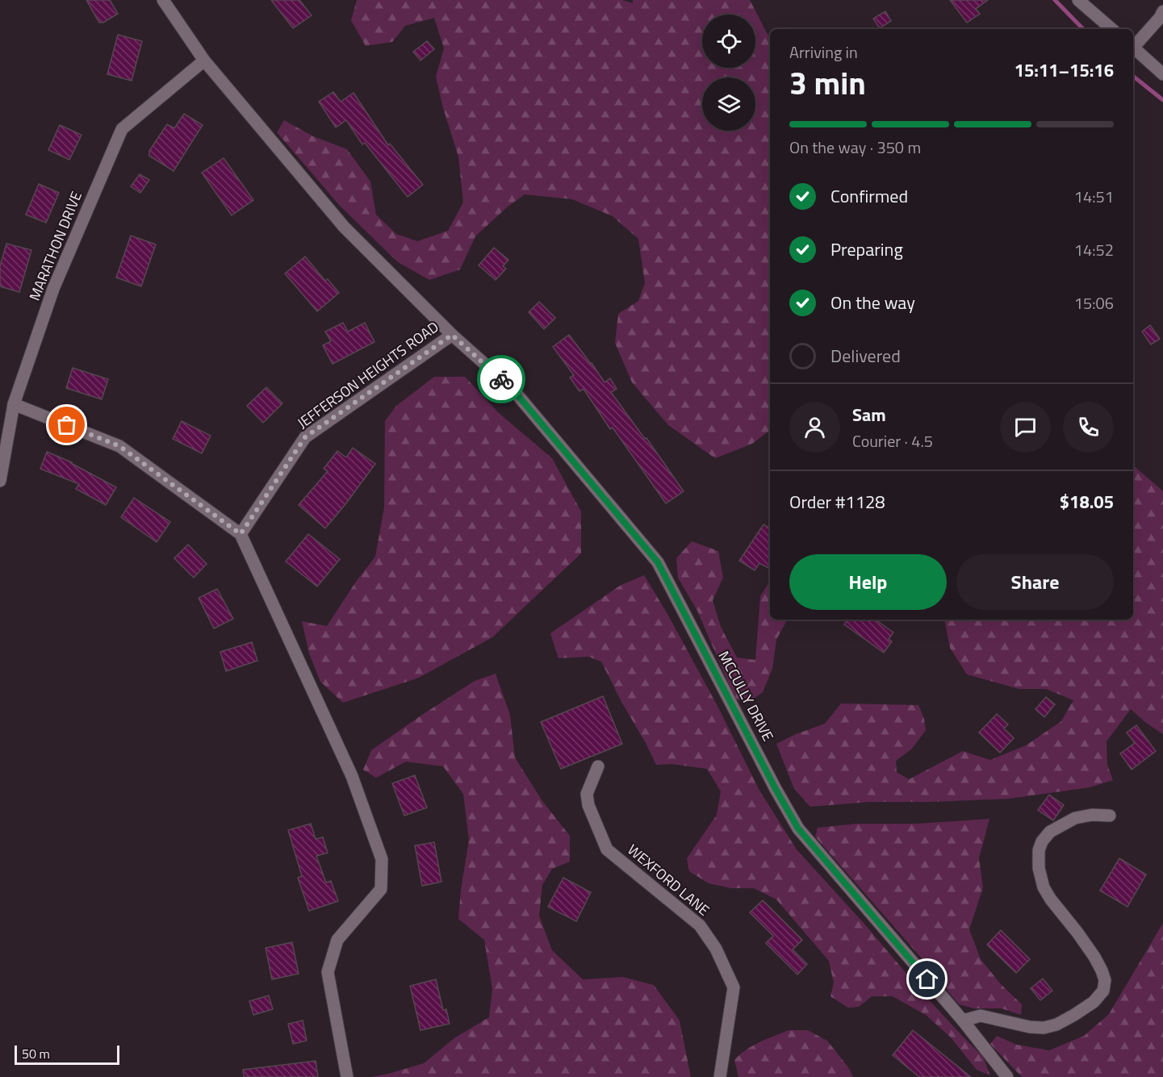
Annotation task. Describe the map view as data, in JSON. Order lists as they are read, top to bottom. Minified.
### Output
{"streets":{"street":["MARATHON DRIVE","JEFFERSON HEIGHTS ROAD","MCCULLY DRIVE","WEXFORD LANE"]},"crossings":[["MARATHON DRIVE","JEFFERSON HEIGHTS ROAD"],["JEFFERSON HEIGHTS ROAD","MCCULLY DRIVE"]],"scale_bar":"50 m","page":{"heading":["3 min","Arriving in","15:11–15:16"],"panel":["Sam","Courier · 4.5","Order #1128","$18.05"],"bar":"On the way · 350 m","list":[["Confirmed","14:51"],["Preparing","14:52"],["On the way","15:06"],"Delivered"],"buttons":["Help","Share"],"scale":"50 m"}}
